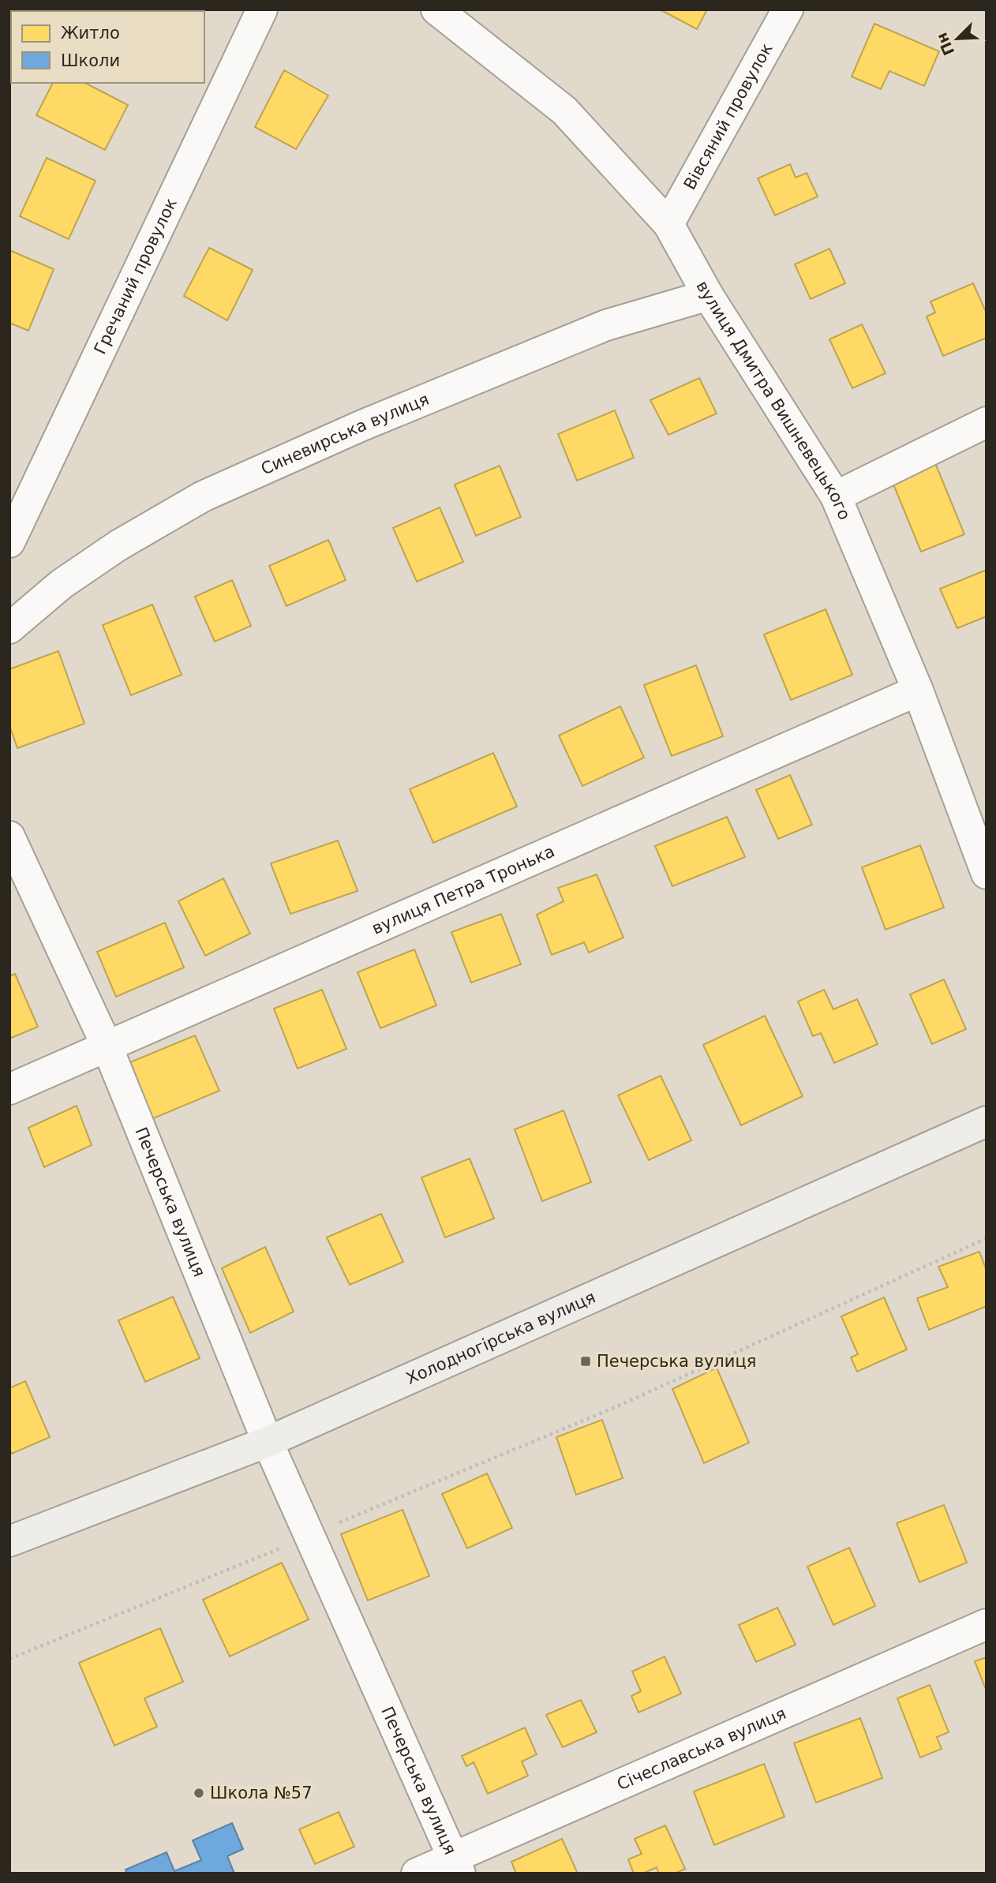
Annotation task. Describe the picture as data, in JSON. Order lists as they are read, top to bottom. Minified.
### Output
{"streets":{"main road":["Холодногірська вулиця"],"street":["Вівсяний провулок","Гречаний провулок","вулиця Дмитра Вишневецького","Синевирська вулиця","вулиця Петра Тронька","Печерська вулиця","Січеславська вулиця"]},"crossings":[["Вівсяний провулок","вулиця Дмитра Вишневецького"],["вулиця Дмитра Вишневецького","Синевирська вулиця"],["вулиця Дмитра Вишневецького","вулиця Петра Тронька"],["вулиця Петра Тронька","Печерська вулиця"],["Печерська вулиця","Холодногірська вулиця"],["Печерська вулиця","Січеславська вулиця"]],"places":{"transit":["Печерська вулиця"],"other":["Школа №57"]},"legend":["Житло","Школи"],"north":"bottom left"}
